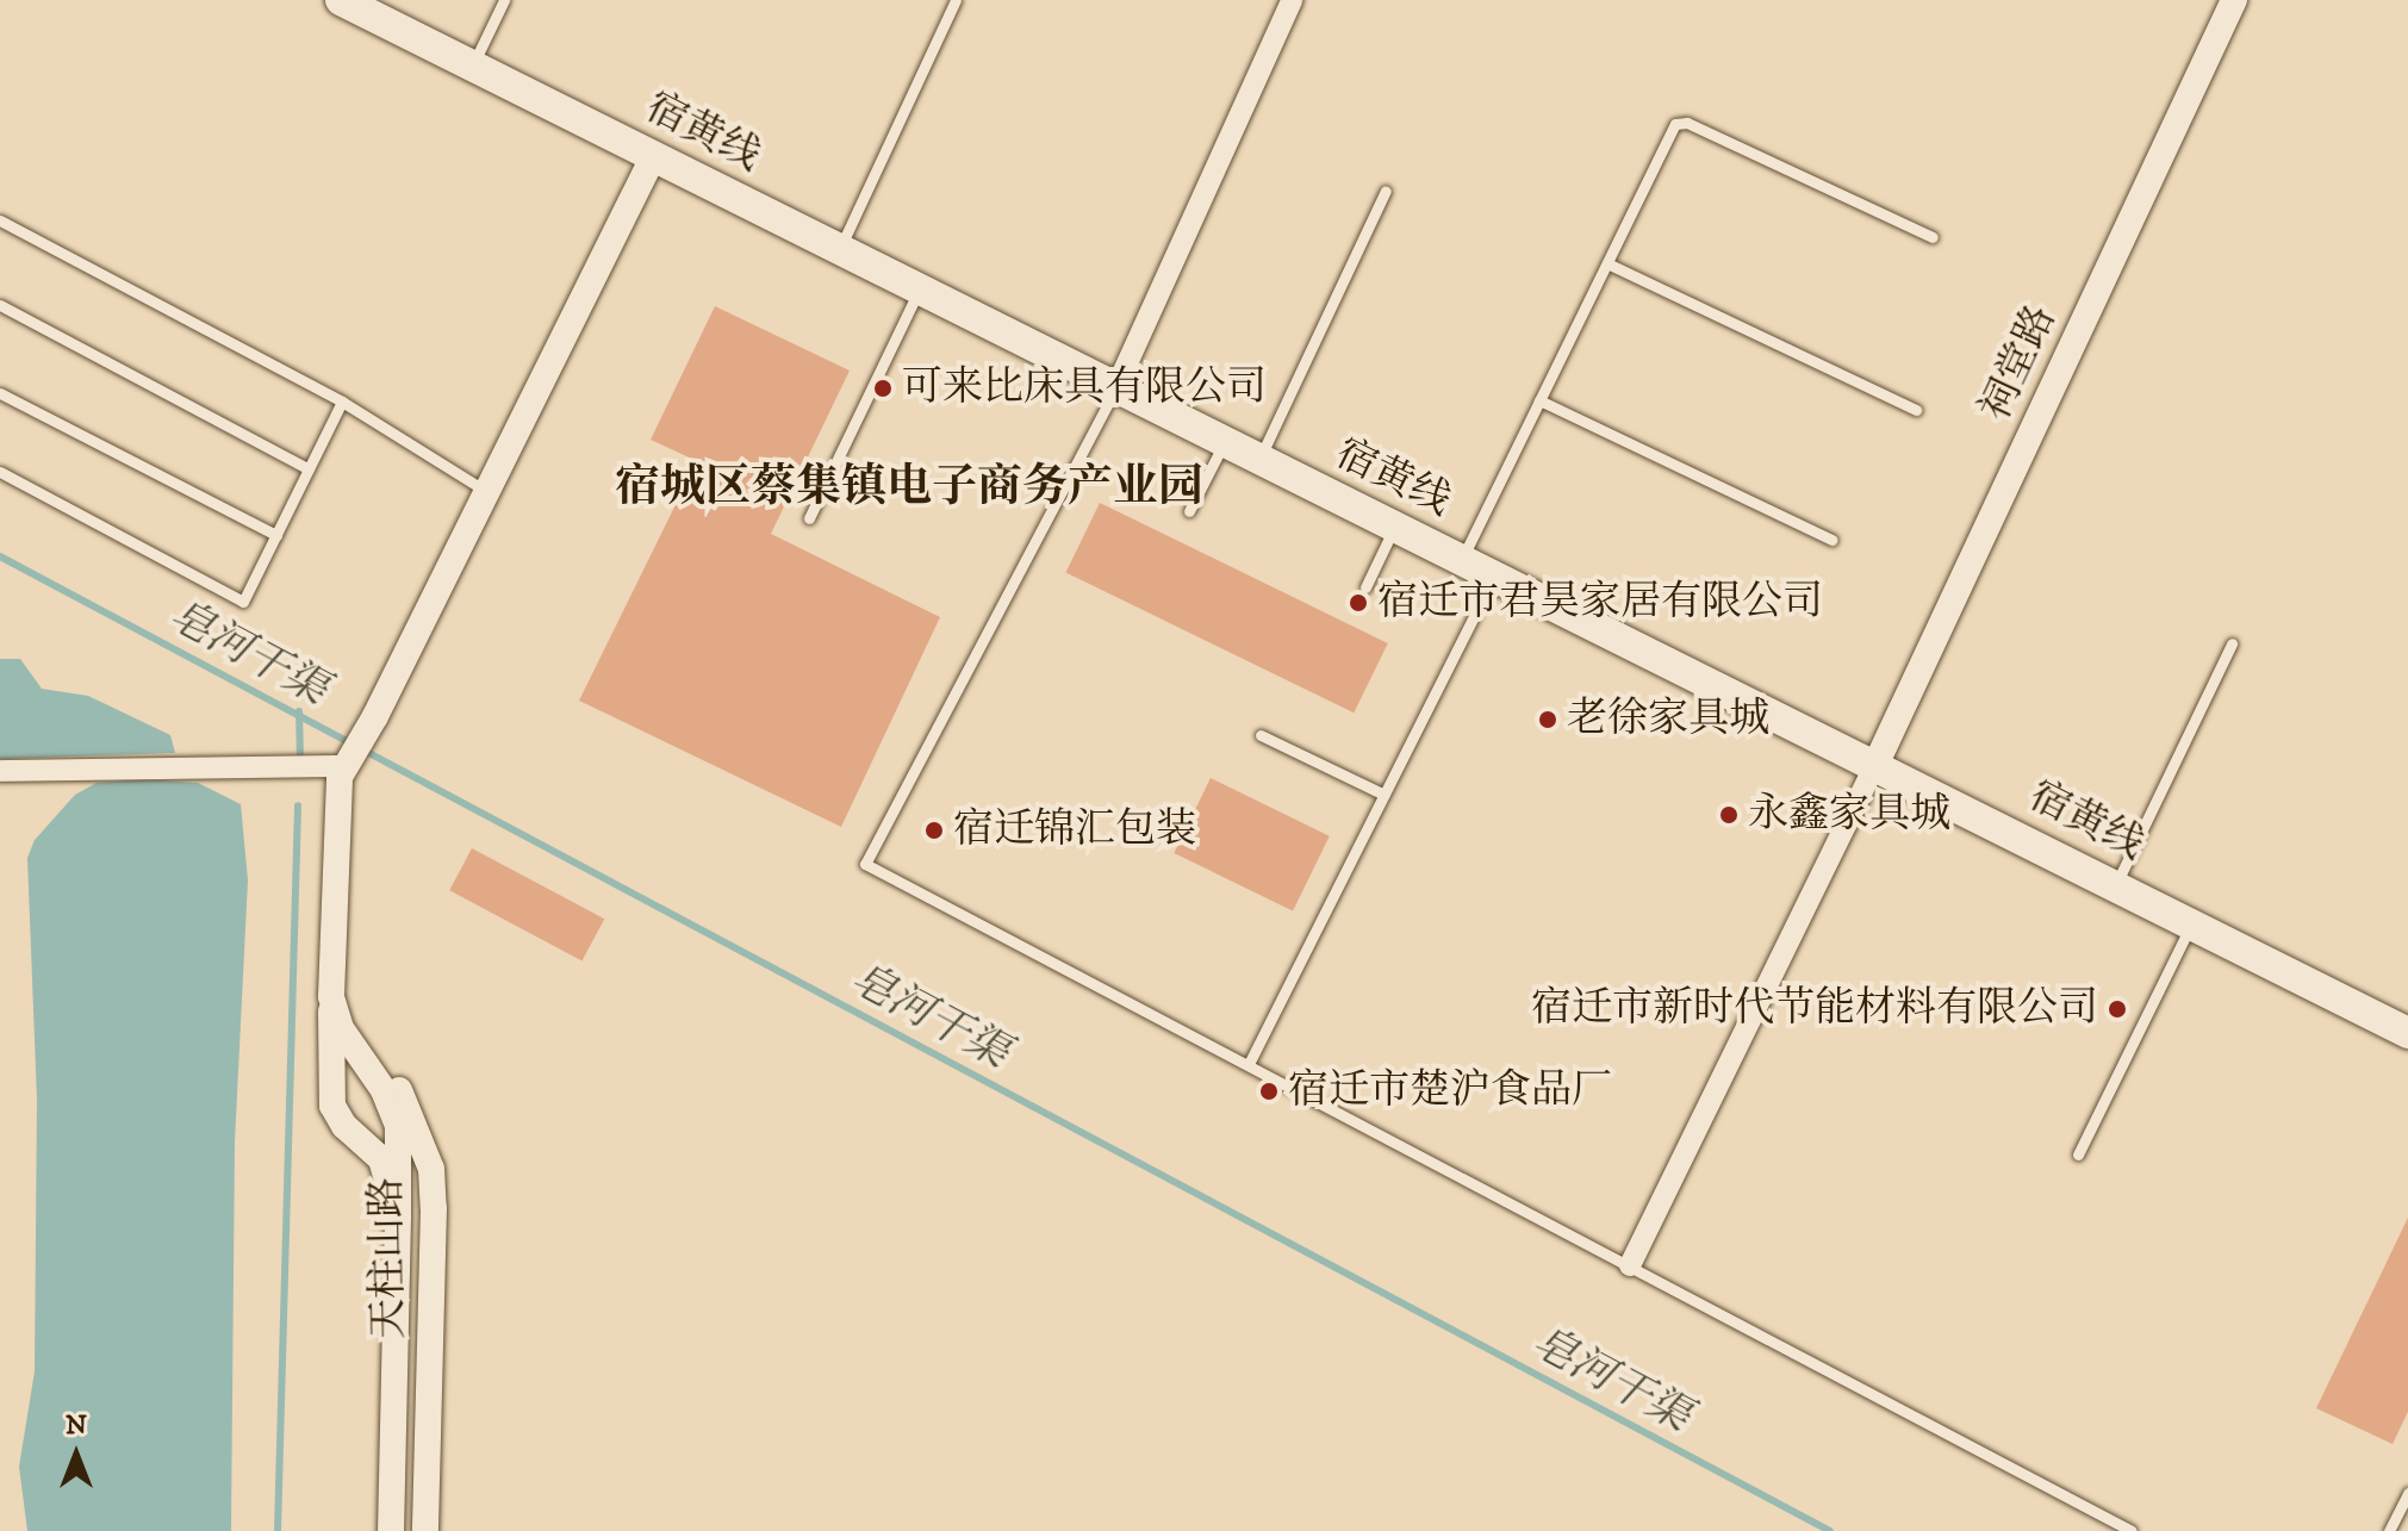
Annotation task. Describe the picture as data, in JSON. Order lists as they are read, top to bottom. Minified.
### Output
{"streets":{"main road":["宿黄线"],"street":["祠堂路","天柱山路"]},"crossings":[["宿黄线","祠堂路"]],"districts":["宿城区蔡集镇电子商务产业园"],"water":["皂河干渠"],"places":["可来比床具有限公司","宿迁市君昊家居有限公司","老徐家具城","永鑫家具城","宿迁锦汇包装","宿迁市新时代节能材料有限公司","宿迁市楚沪食品厂"],"north":"top"}
